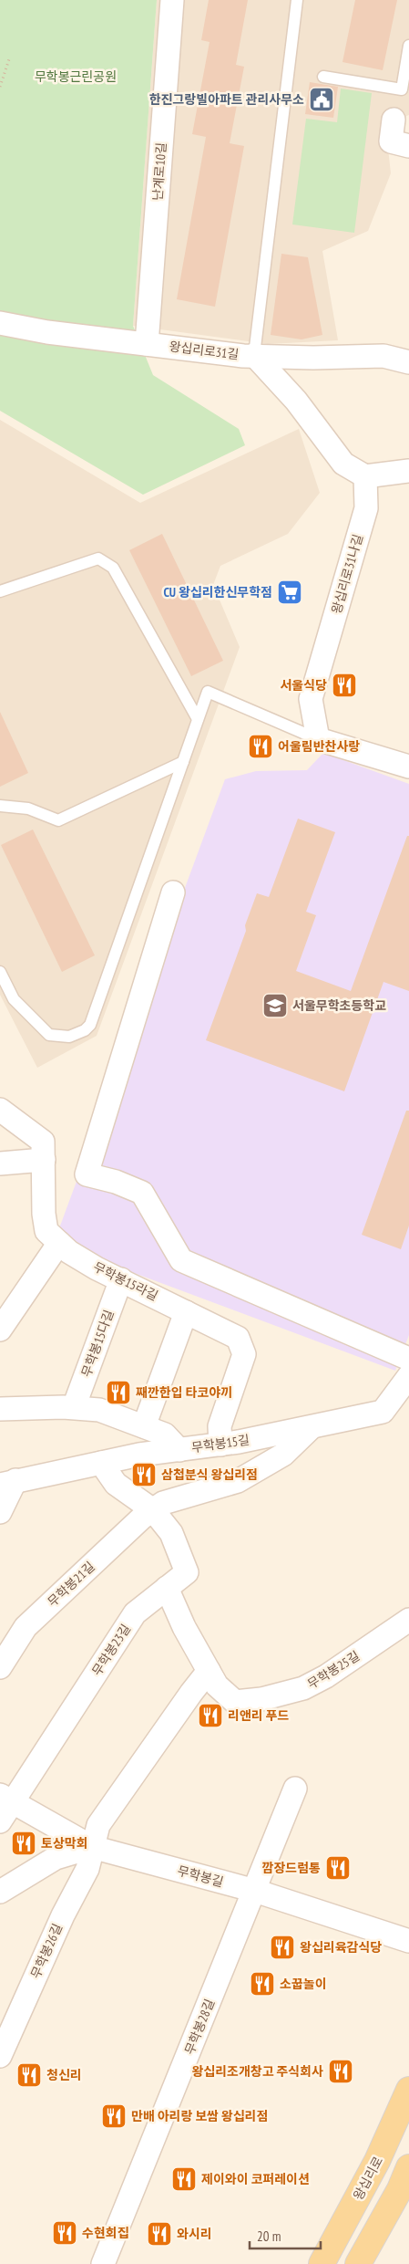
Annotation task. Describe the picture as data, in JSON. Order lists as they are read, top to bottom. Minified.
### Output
{"streets":{"main road":["왕십리로"],"street":["난계로10길","왕십리로31길","왕십리로31나길","무학봉15라길","무학봉15다길","무학봉15길","무학봉21길","무학봉23길","무학봉25길","무학봉길","무학봉26길","무학봉28길"]},"crossings":[["난계로10길","왕십리로31길"],["무학봉15라길","무학봉15다길"],["무학봉15라길","무학봉15길"],["무학봉15길","무학봉21길"],["무학봉21길","무학봉23길"],["무학봉23길","무학봉25길"],["무학봉23길","무학봉길"],["무학봉길","무학봉26길"],["무학봉길","무학봉28길"]],"parks":["무학봉근린공원"],"places":{"public building":["한진그랑빌아파트 관리사무소"],"supermarket":["CU 왕십리한신무학점"],"restaurant":["서울식당","어울림반찬사랑","째깐한입 타코야끼","삼첩분식 왕십리점","리앤리 푸드","토상막회","깜장드럼통","왕십리육감식당","소꿉놀이","왕십리조개창고 주식회사","청신리","만배 아리랑 보쌈 왕십리점","제이와이 코퍼레이션","수현회집","와시리"],"school or university":["서울무학초등학교"]},"scale_bar":"20 m"}
